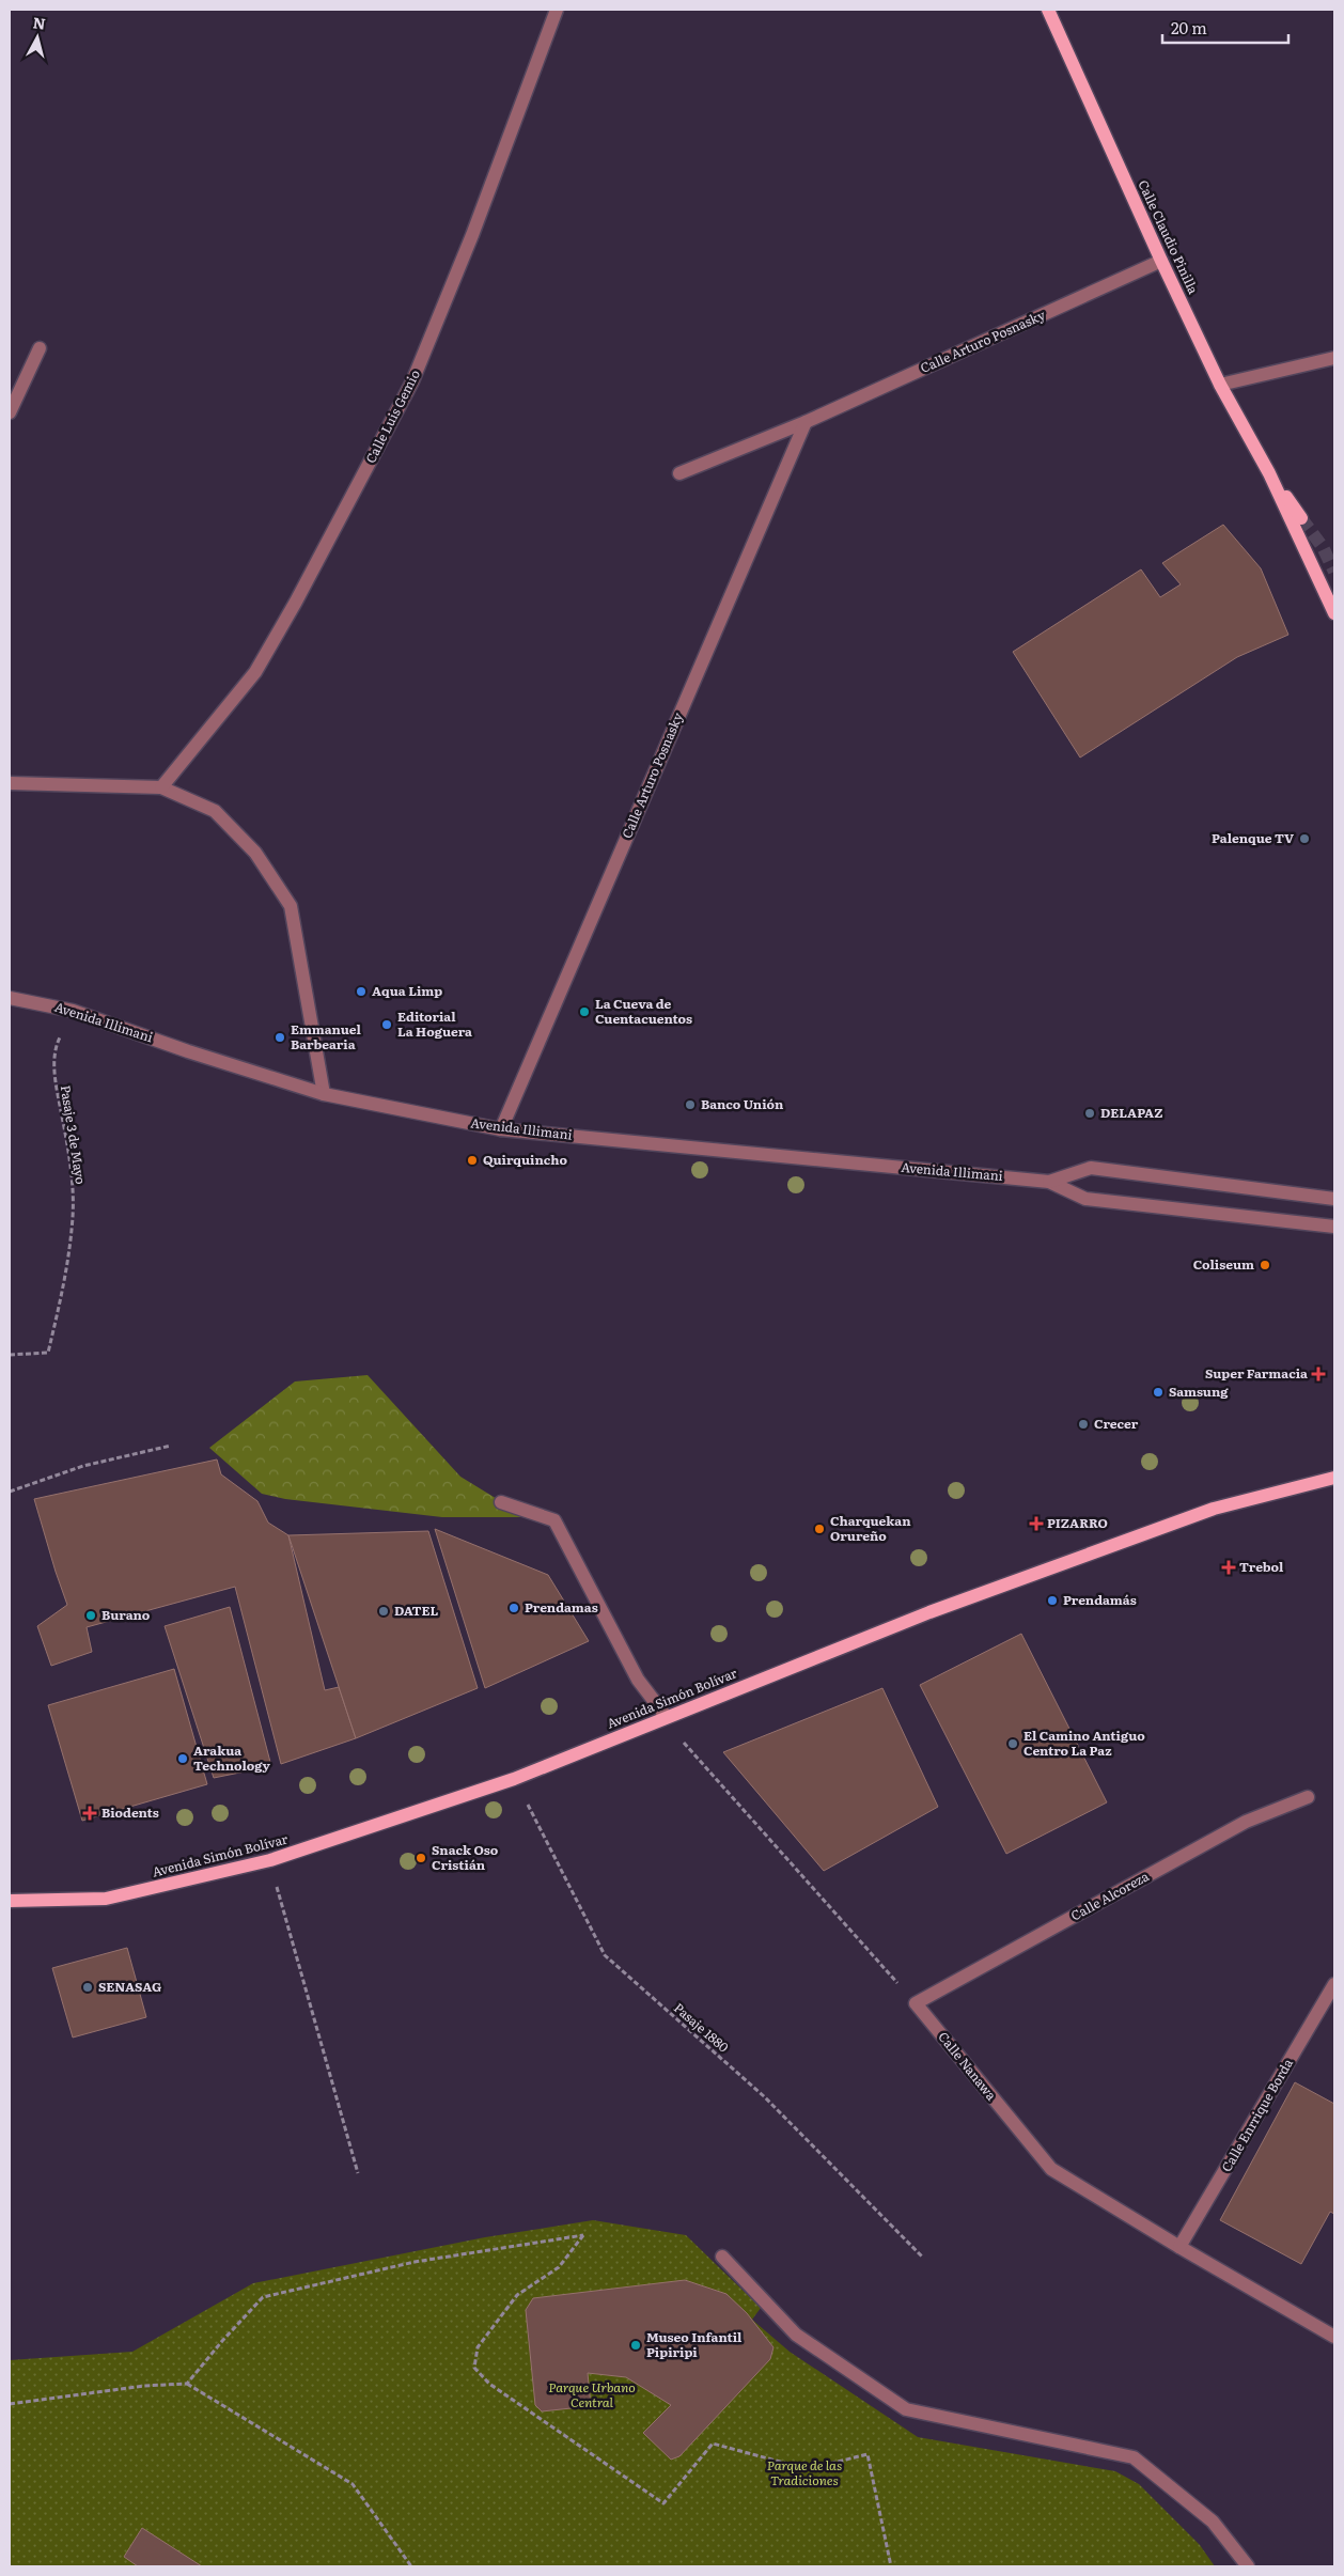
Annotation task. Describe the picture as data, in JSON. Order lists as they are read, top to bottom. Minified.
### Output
{"streets":{"main road":["Calle Claudio Pinilla","Avenida Simón Bolívar"],"street":["Calle Arturo Posnasky","Calle Luis Gemio","Avenida Illimani","Calle Alcoreza","Calle Nanawa","Calle Enrrique Borda"],"path":["Pasaje 3 de Mayo","Pasaje 1880"]},"crossings":[["Calle Claudio Pinilla","Calle Arturo Posnasky"],["Calle Arturo Posnasky","Avenida Illimani"],["Avenida Illimani","Pasaje 3 de Mayo"],["Avenida Simón Bolívar","Pasaje 1880"],["Calle Alcoreza","Calle Nanawa"],["Calle Nanawa","Calle Enrrique Borda"]],"parks":["Parque Urbano Central","Parque de las Tradiciones"],"places":{"other":["Palenque TV","Aqua Limp","La Cueva de Cuentacuentos","Editorial La Hoguera","Emmanuel Barbearia","Banco Unión","DELAPAZ","Quirquincho","Coliseum","Samsung","Crecer","Charquekan Orureño","Prendamás","Prendamas","DATEL","Burano","El Camino Antiguo Centro La Paz","Arakua Technology","Snack Oso Cristián","SENASAG","Museo Infantil Pipiripi"],"health":["Super Farmacia","PIZARRO","Trebol","Biodents"]},"scale_bar":"20 m","north":"top"}
